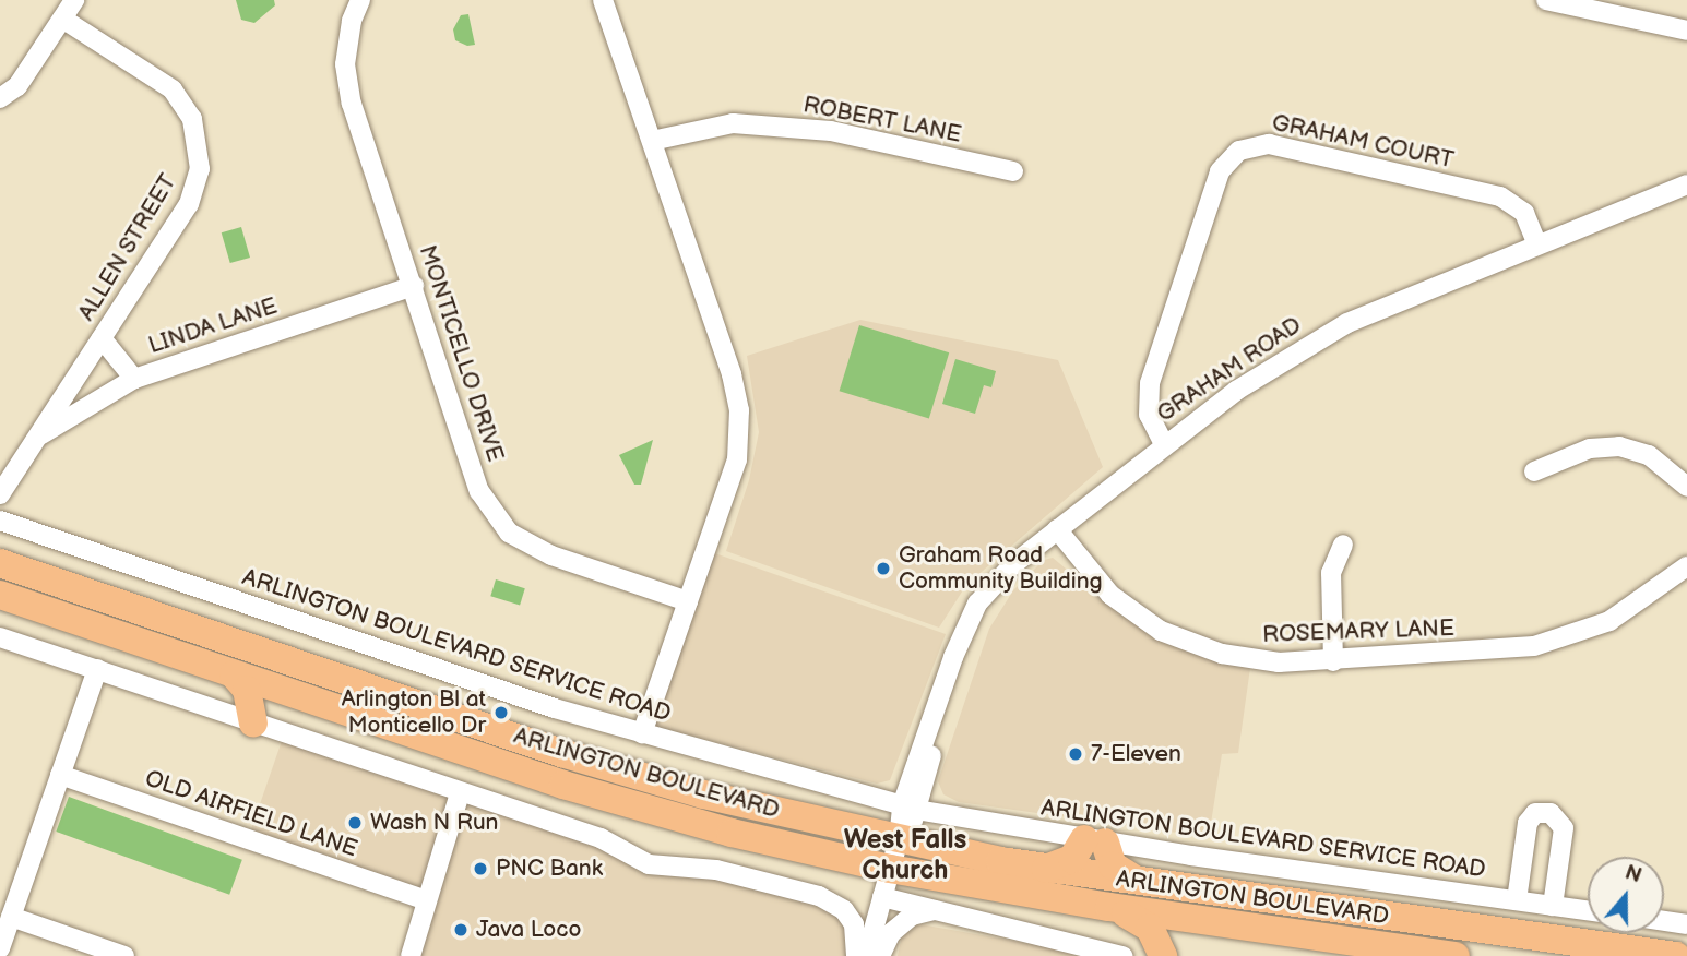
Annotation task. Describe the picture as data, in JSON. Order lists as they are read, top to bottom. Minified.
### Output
{"streets":{"highway":["ARLINGTON BOULEVARD"],"street":["ROBERT LANE","GRAHAM COURT","ALLEN STREET","LINDA LANE","MONTICELLO DRIVE","GRAHAM ROAD","ROSEMARY LANE","ARLINGTON BOULEVARD SERVICE ROAD","OLD AIRFIELD LANE"]},"crossings":[["GRAHAM COURT","GRAHAM ROAD"],["ALLEN STREET","LINDA LANE"],["LINDA LANE","MONTICELLO DRIVE"],["GRAHAM ROAD","ROSEMARY LANE"],["GRAHAM ROAD","ARLINGTON BOULEVARD SERVICE ROAD"],["GRAHAM ROAD","ARLINGTON BOULEVARD"]],"districts":["West Falls Church"],"places":["Graham Road Community Building","Arlington Bl at Monticello Dr","7-Eleven","Wash N Run","PNC Bank","Java Loco"],"north":"top"}
